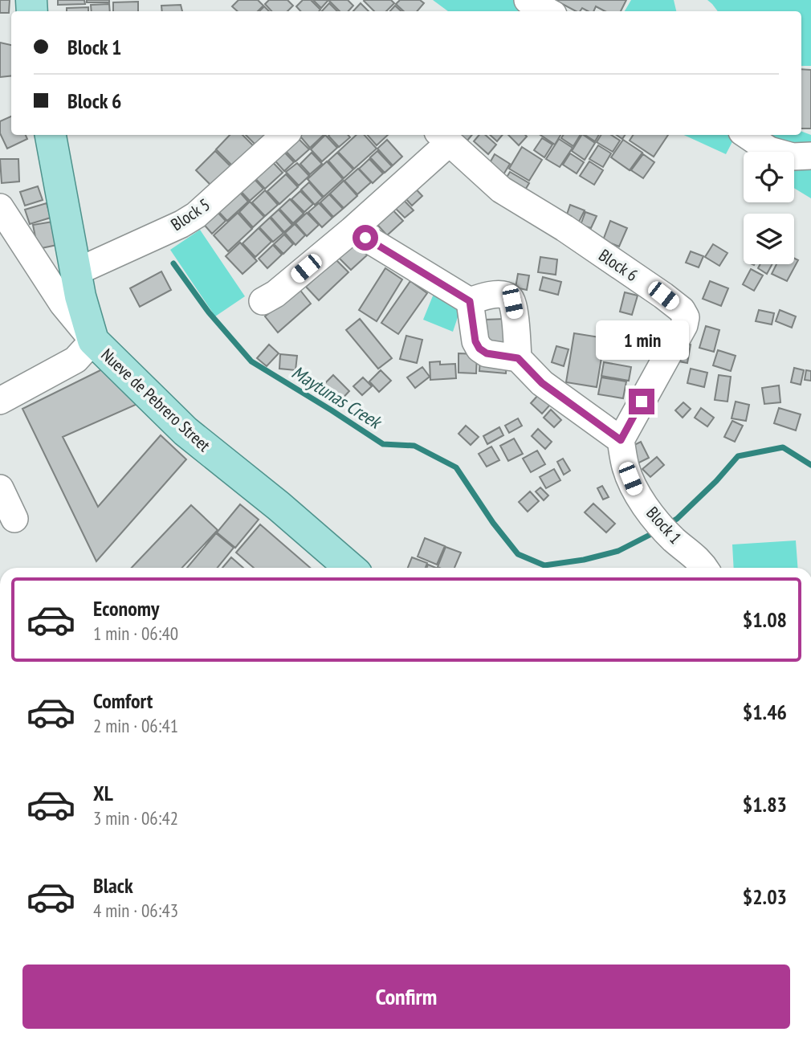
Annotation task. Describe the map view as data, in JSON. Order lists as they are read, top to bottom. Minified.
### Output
{"streets":{"main road":["Nueve de Pebrero Street"],"street":["Block 5","Block 6","Block 1"]},"crossings":[["Block 5","Nueve de Pebrero Street"],["Block 6","Block 1"]],"water":["Maytunas Creek"],"page":{"banner":["Block 1","Block 6"],"bubble":"1 min","list":[{"name":"Economy","note":"1 min · 06:40","value":"$1.08"},{"name":"Comfort","note":"2 min · 06:41","value":"$1.46"},{"name":"XL","note":"3 min · 06:42","value":"$1.83"},{"name":"Black","note":"4 min · 06:43","value":"$2.03"}],"buttons":"Confirm"}}
